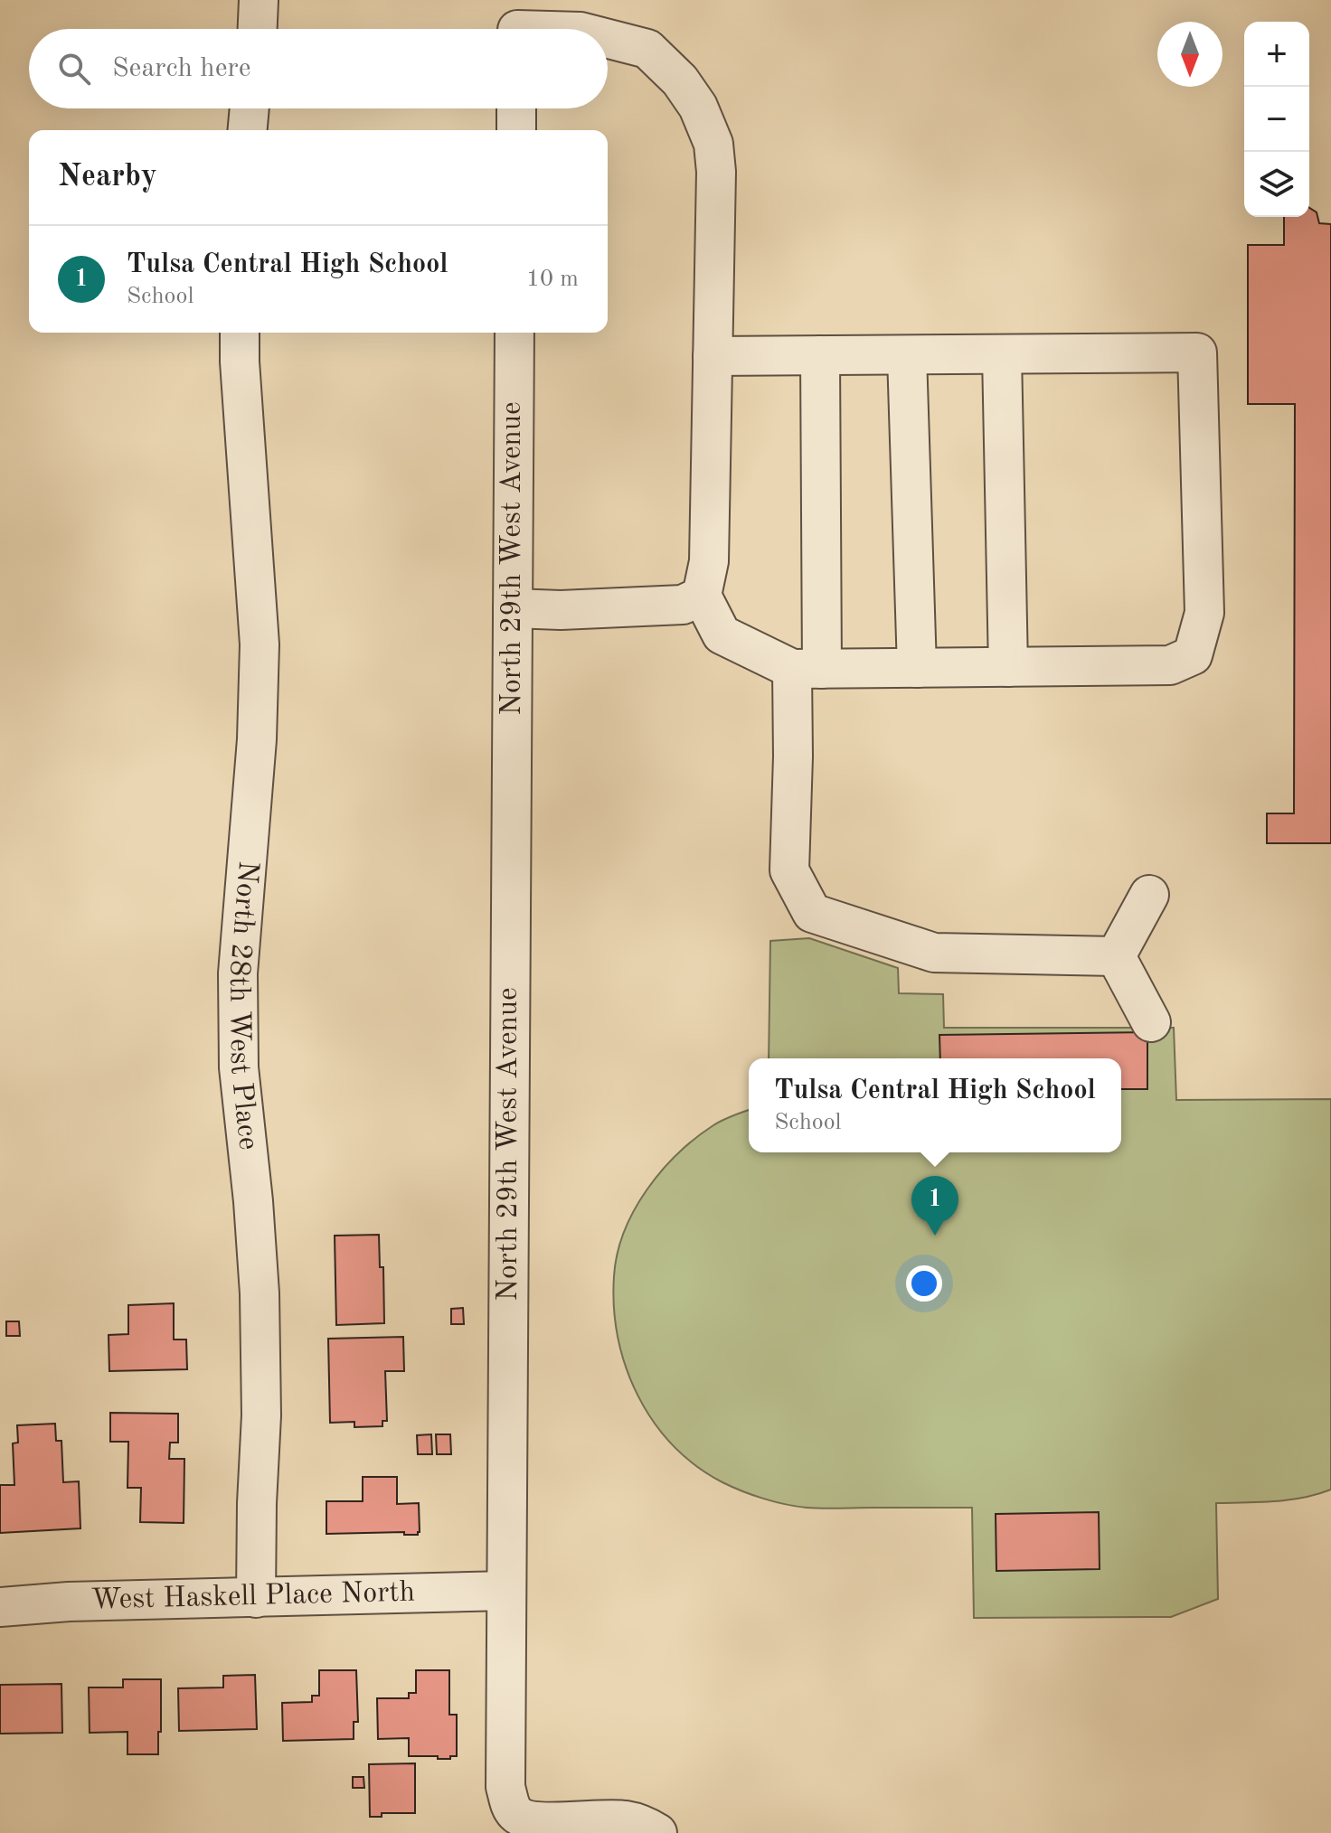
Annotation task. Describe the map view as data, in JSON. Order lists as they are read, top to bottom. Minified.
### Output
{"streets":{"street":["North 29th West Avenue","North 28th West Place","West Haskell Place North"]},"crossings":[["North 29th West Avenue","West Haskell Place North"],["North 28th West Place","West Haskell Place North"]],"north":"bottom","page":{"map_buttons":["+","−"],"search":"Search here","heading":"Nearby","list":[{"mark":"1","name":"Tulsa Central High School","note":"School","value":"10 m"}],"popup":["Tulsa Central High School","School"],"pins":"1"}}
